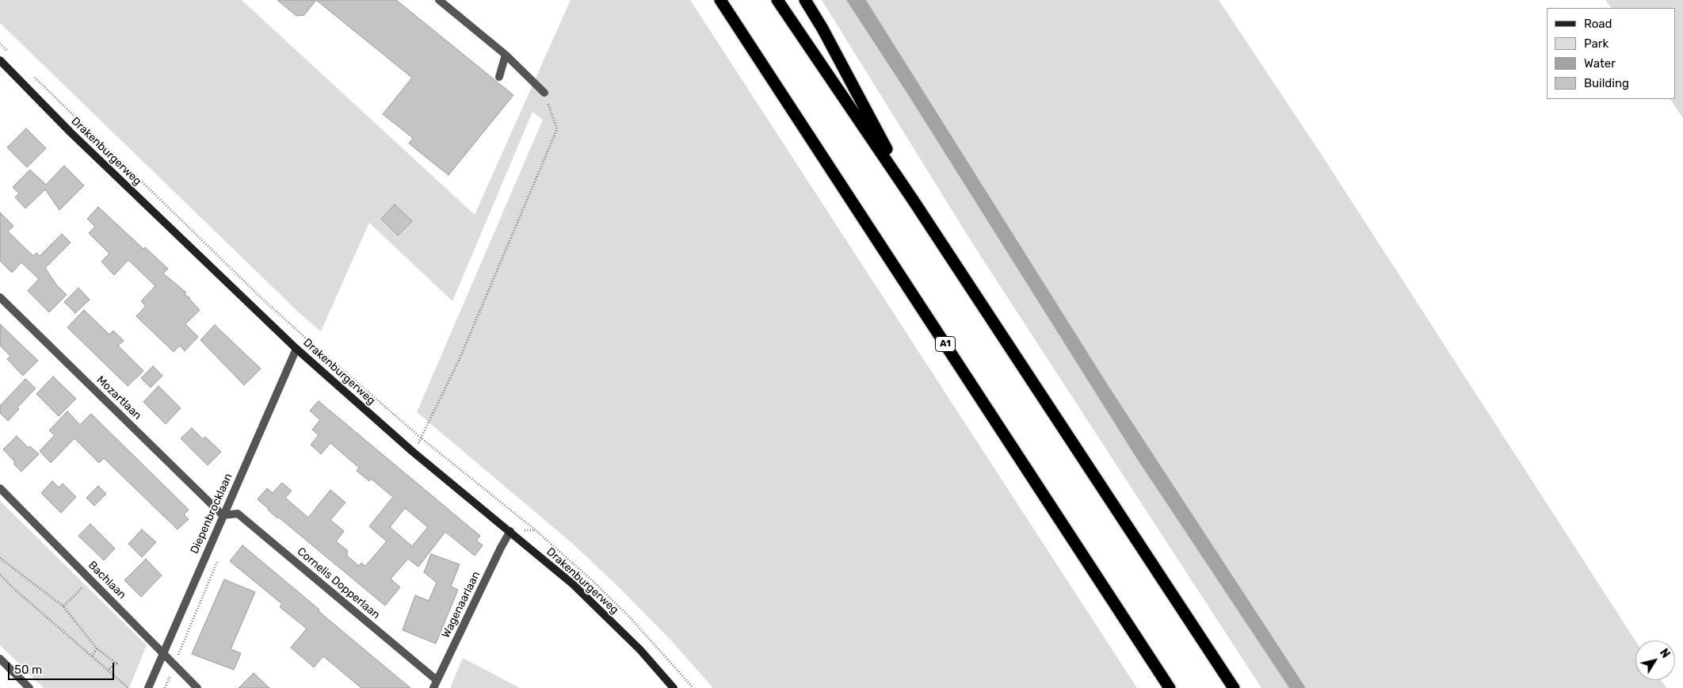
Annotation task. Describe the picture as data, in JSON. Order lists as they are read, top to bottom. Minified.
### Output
{"streets":{"highway":["A1"],"main road":["Drakenburgerweg"],"street":["Mozartlaan","Diepenbrocklaan","Bachlaan","Cornelis Dopperlaan","Wagenaarlaan"]},"crossings":[["Drakenburgerweg","Diepenbrocklaan"],["Drakenburgerweg","Wagenaarlaan"],["Mozartlaan","Diepenbrocklaan"],["Mozartlaan","Cornelis Dopperlaan"],["Diepenbrocklaan","Bachlaan"],["Diepenbrocklaan","Cornelis Dopperlaan"],["Cornelis Dopperlaan","Wagenaarlaan"]],"legend":["Road","Park","Water","Building"],"scale_bar":"50 m","north":"top right"}
